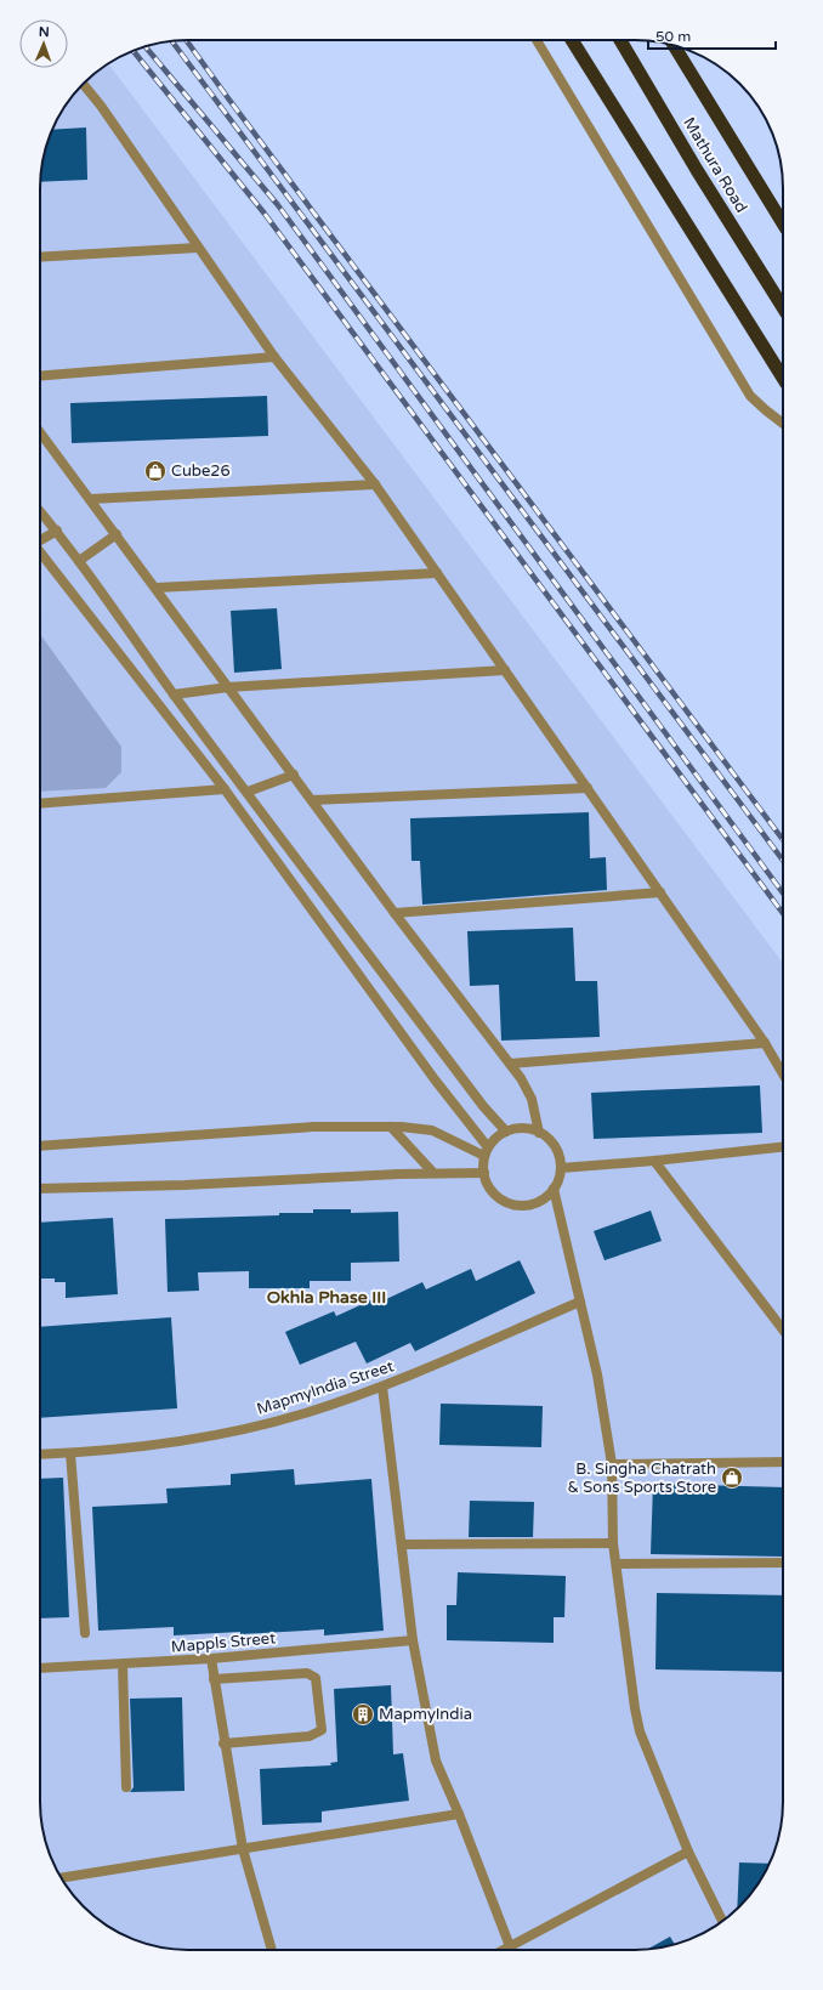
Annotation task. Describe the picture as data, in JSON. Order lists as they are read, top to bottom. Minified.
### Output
{"streets":{"highway":["Mathura Road"],"street":["MapmyIndia Street","Mappls Street"]},"districts":["Okhla Phase III"],"places":{"shop":["Cube26","B. Singha Chatrath & Sons Sports Store"],"building":["MapmyIndia"]},"scale_bar":"50 m","north":"top"}
